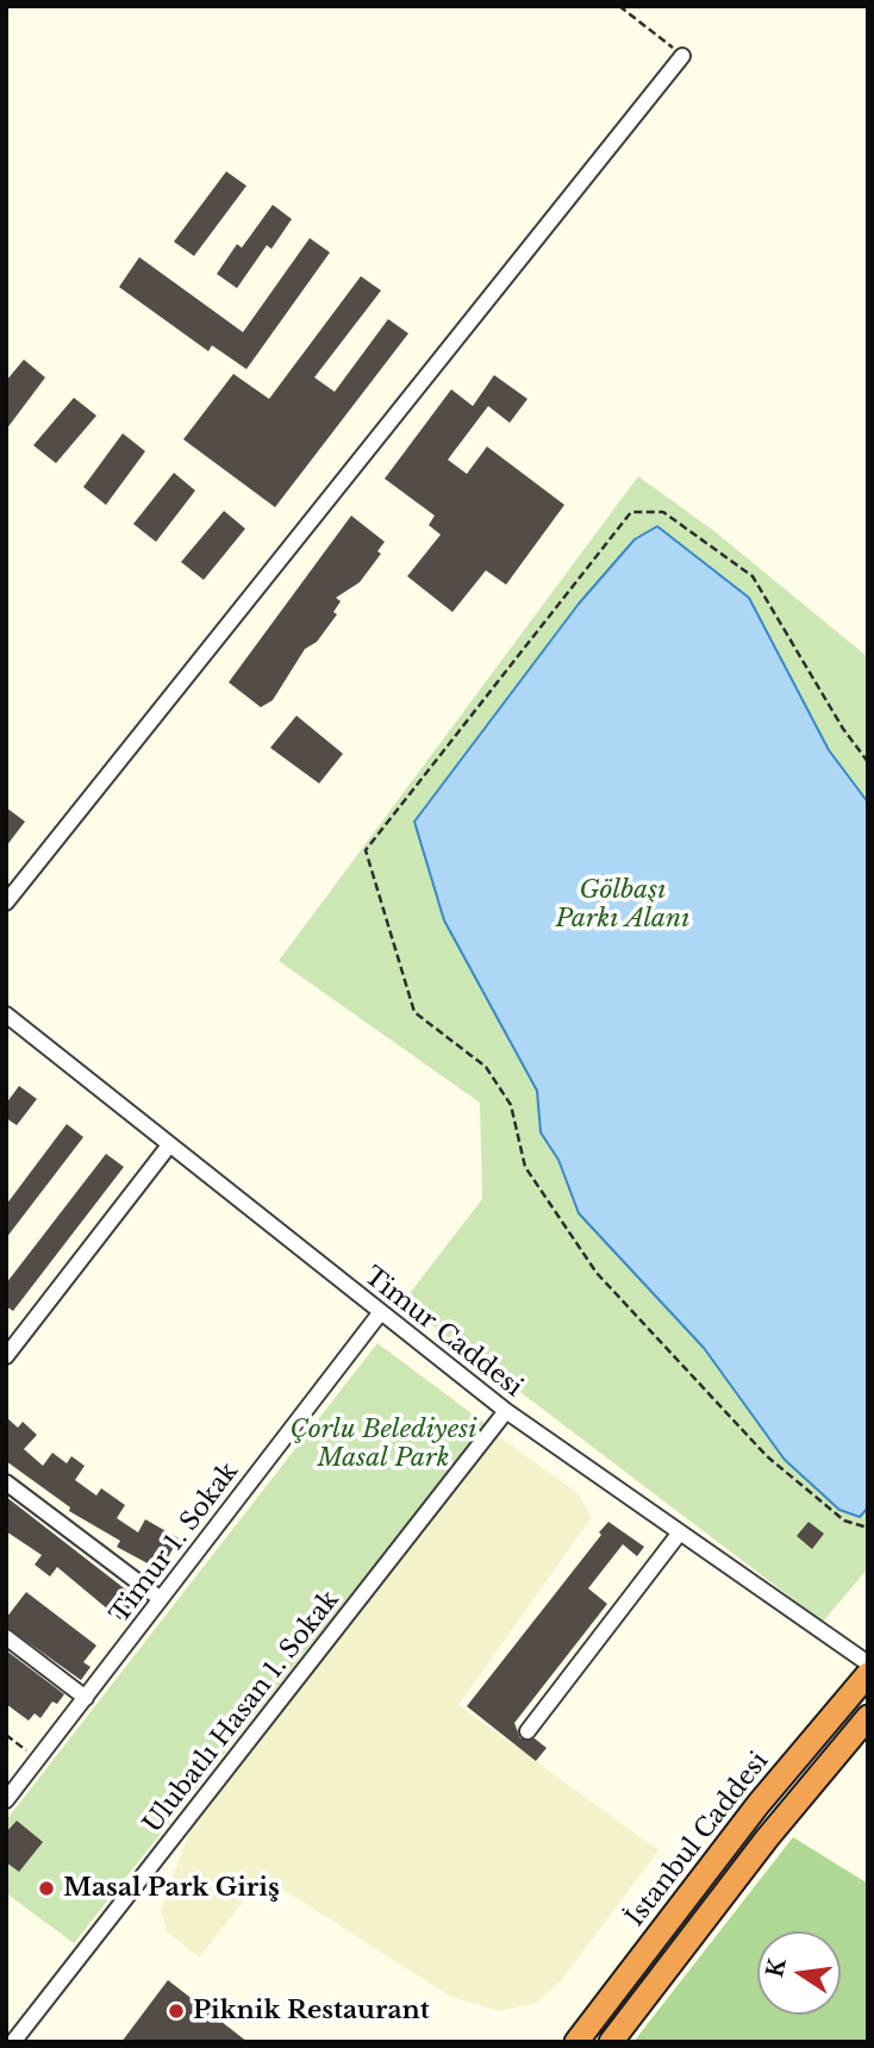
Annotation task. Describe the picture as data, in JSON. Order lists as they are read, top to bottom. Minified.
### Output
{"streets":{"highway":["İstanbul Caddesi"],"street":["Timur Caddesi","Timur 1. Sokak","Ulubatlı Hasan 1. Sokak"]},"crossings":[["Timur Caddesi","Timur 1. Sokak"],["Timur Caddesi","Ulubatlı Hasan 1. Sokak"]],"parks":["Gölbaşı Parkı Alanı","Çorlu Belediyesi Masal Park"],"places":["Masal Park Giriş","Piknik Restaurant"],"north":"left"}
